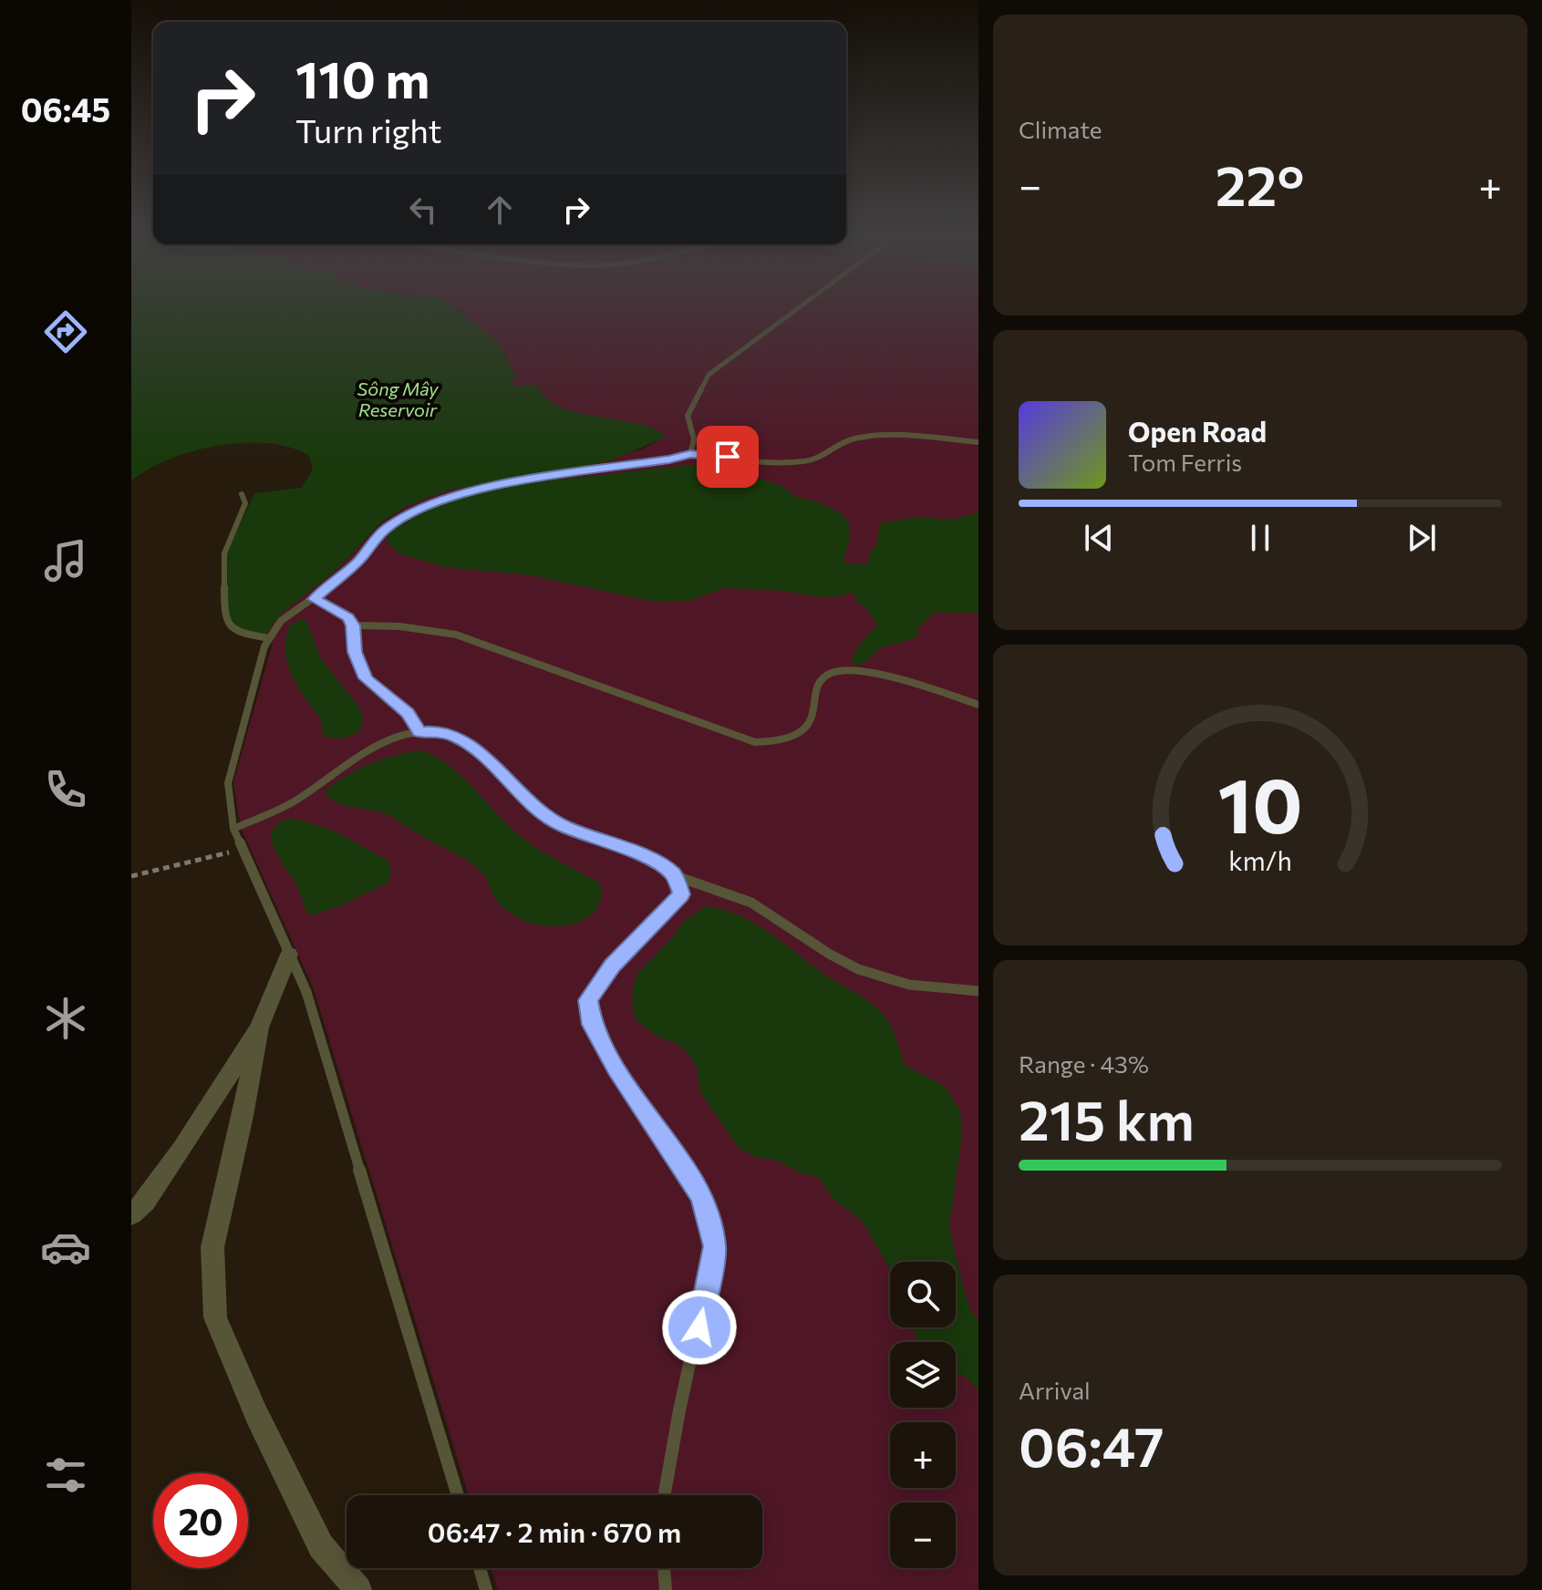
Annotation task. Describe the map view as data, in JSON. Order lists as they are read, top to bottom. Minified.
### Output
{"water":["Sông Mây Reservoir"],"page":{"tabs":"06:45","tile":["Climate",["Range · 43%","215 km"],["Arrival","06:47"]],"turn":["110 m","Turn right"],"heat":["−","22°","+"],"song":["Open Road","Tom Ferris"],"map_buttons":["+","−"],"limit":"20","trip":"06:47 · 2 min · 670 m","gauge":["10","km/h"]}}
